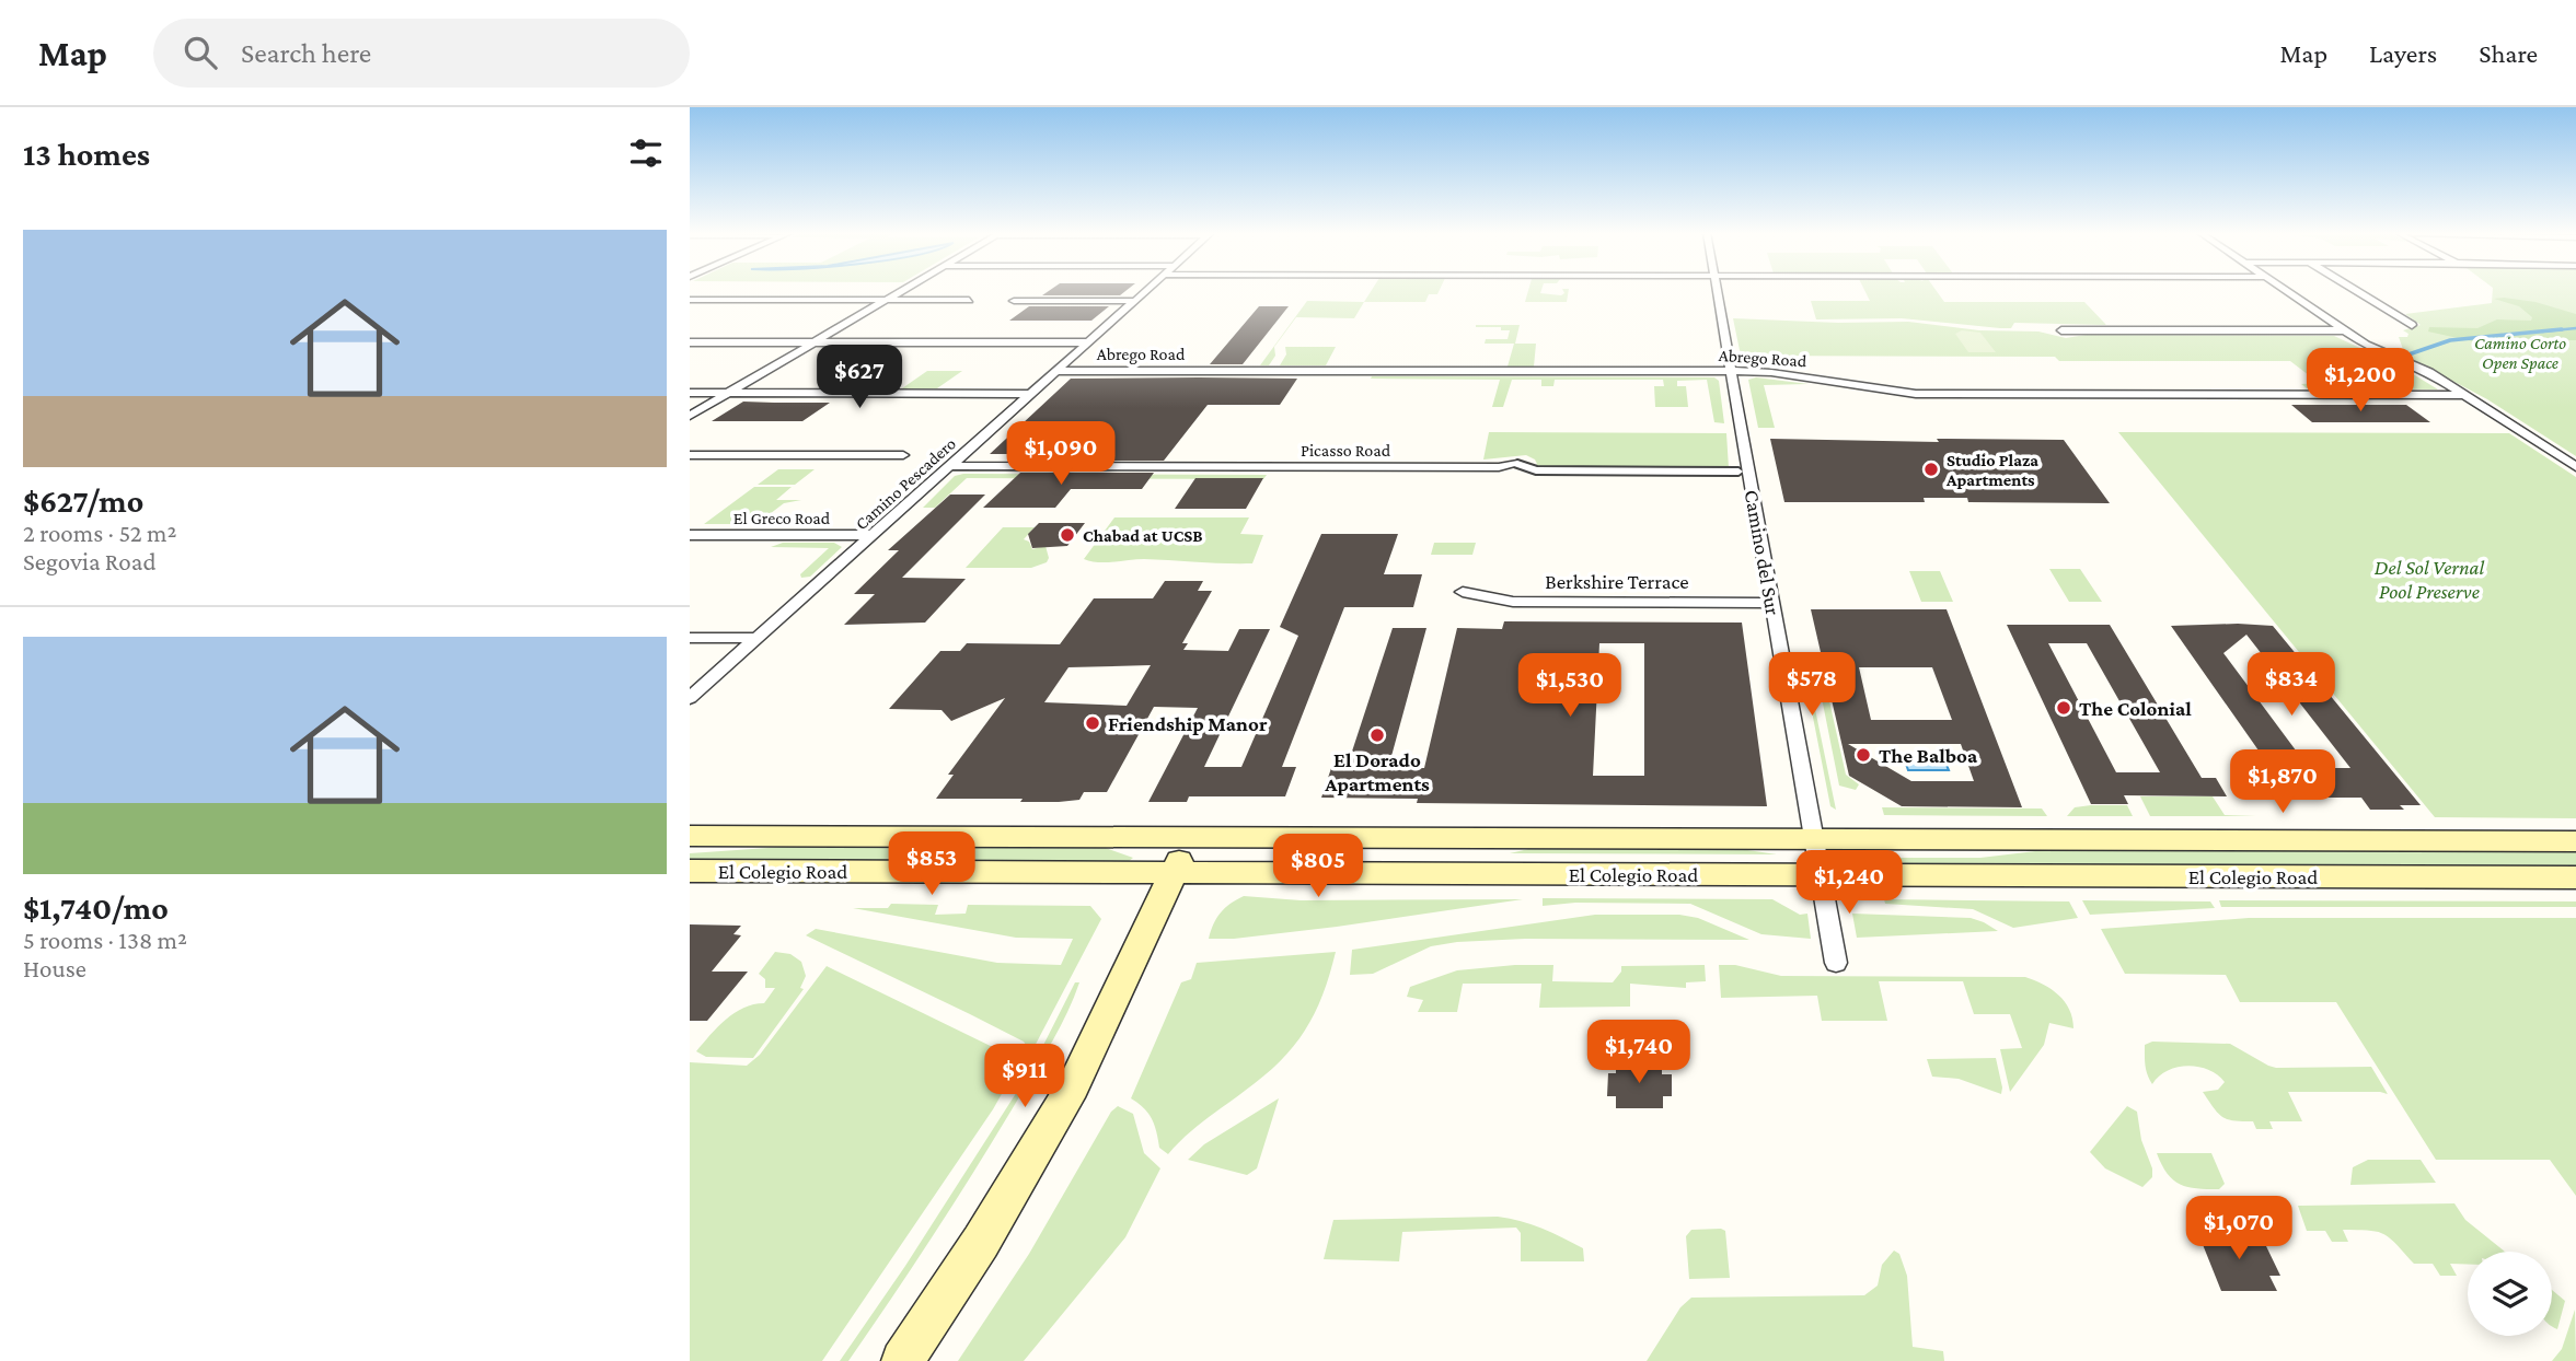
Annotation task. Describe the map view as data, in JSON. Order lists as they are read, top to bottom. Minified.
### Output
{"streets":{"main road":["El Colegio Road"],"street":["Abrego Road","Picasso Road","Camino Pescadero","El Greco Road","Camino del Sur","Berkshire Terrace"]},"crossings":[["Abrego Road","Camino Pescadero"],["Abrego Road","Camino del Sur"],["Picasso Road","Camino Pescadero"],["Camino Pescadero","El Greco Road"],["Camino del Sur","Berkshire Terrace"],["Camino del Sur","El Colegio Road"]],"parks":["Camino Corto Open Space","Del Sol Vernal Pool Preserve"],"places":["Studio Plaza Apartments","Chabad at UCSB","The Colonial","Friendship Manor","El Dorado Apartments","The Balboa"],"page":{"header":"Map","search":"Search here","nav":["Map","Layers","Share"],"heading":"13 homes","list":[{"name":"$627/mo","note":"2 rooms · 52 m² · Segovia Road"},{"name":"$1,740/mo","note":"5 rooms · 138 m² · House"}],"price":["$627","$1,200","$1,090","$578","$834","$1,530","$1,870","$853","$805","$1,240","$1,740","$911","$1,070"]}}
